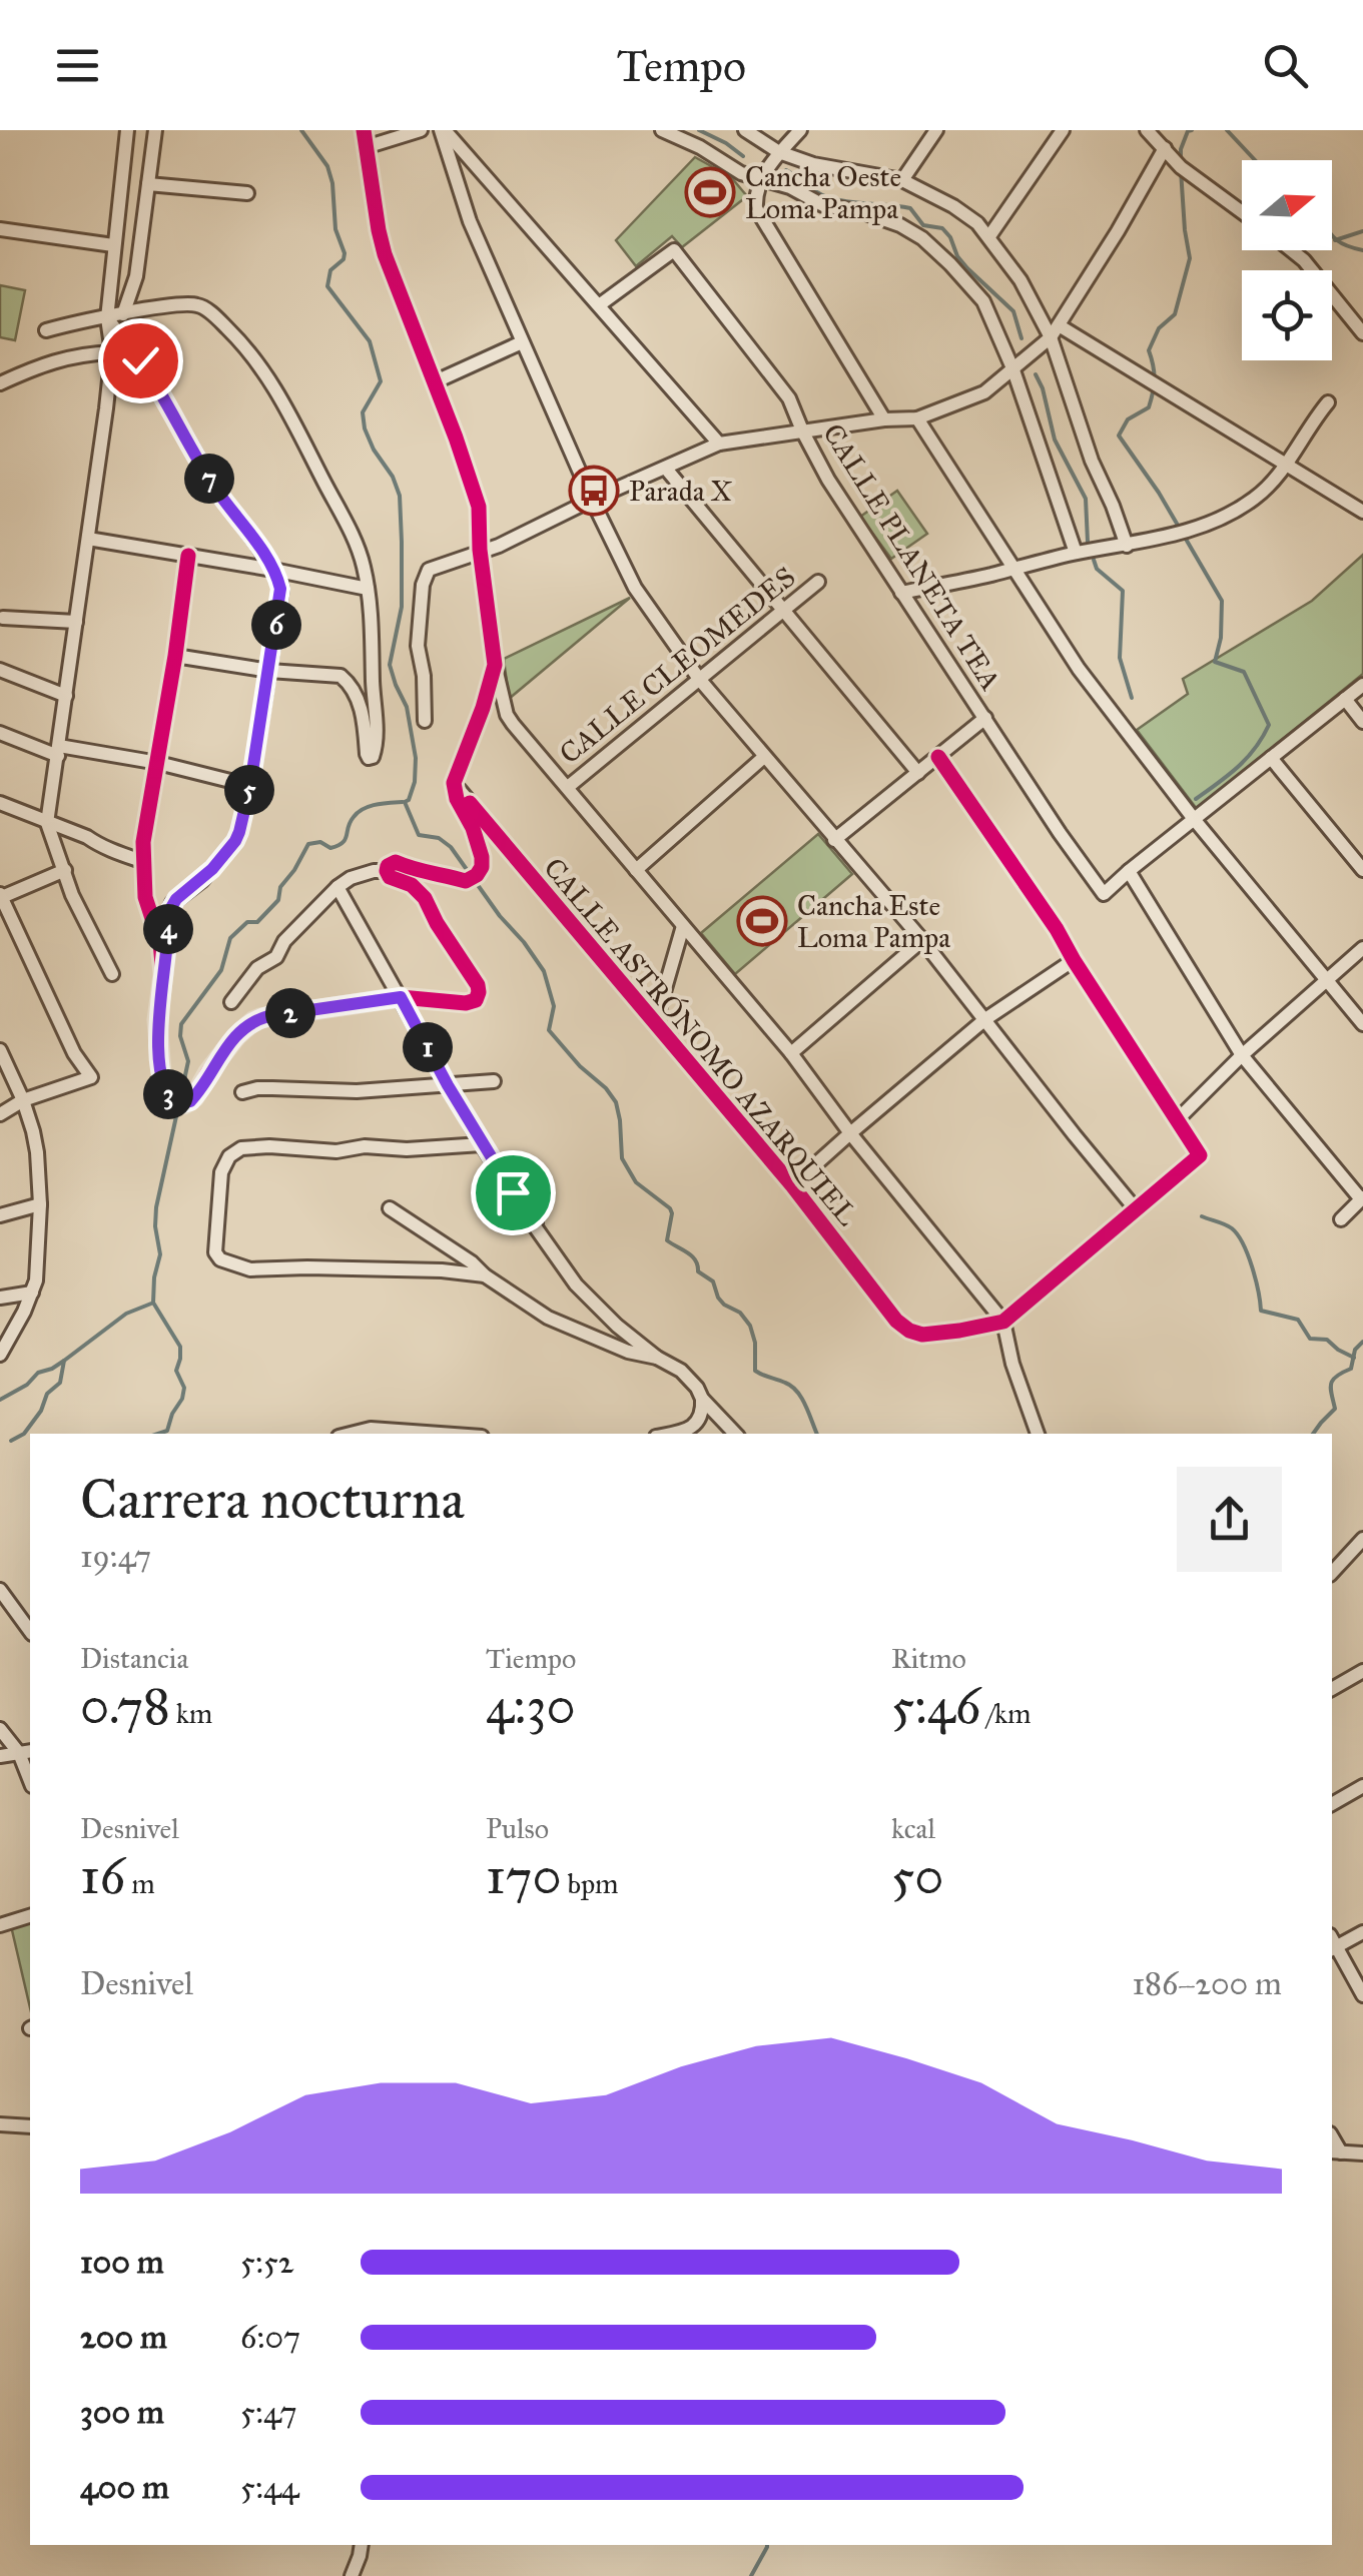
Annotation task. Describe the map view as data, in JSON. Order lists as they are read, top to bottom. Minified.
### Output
{"streets":{"street":["CALLE PLANETA TEA","CALLE CLEOMEDES","CALLE ASTRÓNOMO AZARQUIEL"]},"places":{"sports":["Cancha Oeste Loma Pampa","Cancha Este Loma Pampa"],"bus stop":["Parada X"]},"north":"right","page":{"header":"Tempo","pins":["7","6","5","4","2","1","3"],"heading":["Carrera nocturna","19:47"],"stats":[["Distancia","0.78 km"],["Tiempo","4:30"],["Ritmo","5:46 /km"],["Desnivel","16 m"],["Pulso","170 bpm"],["kcal","50"]],"chart":["Desnivel","186–200 m"],"list":[{"name":"100 m","note":"5:52"},{"name":"200 m","note":"6:07"},{"name":"300 m","note":"5:47"},{"name":"400 m","note":"5:44"}]}}
